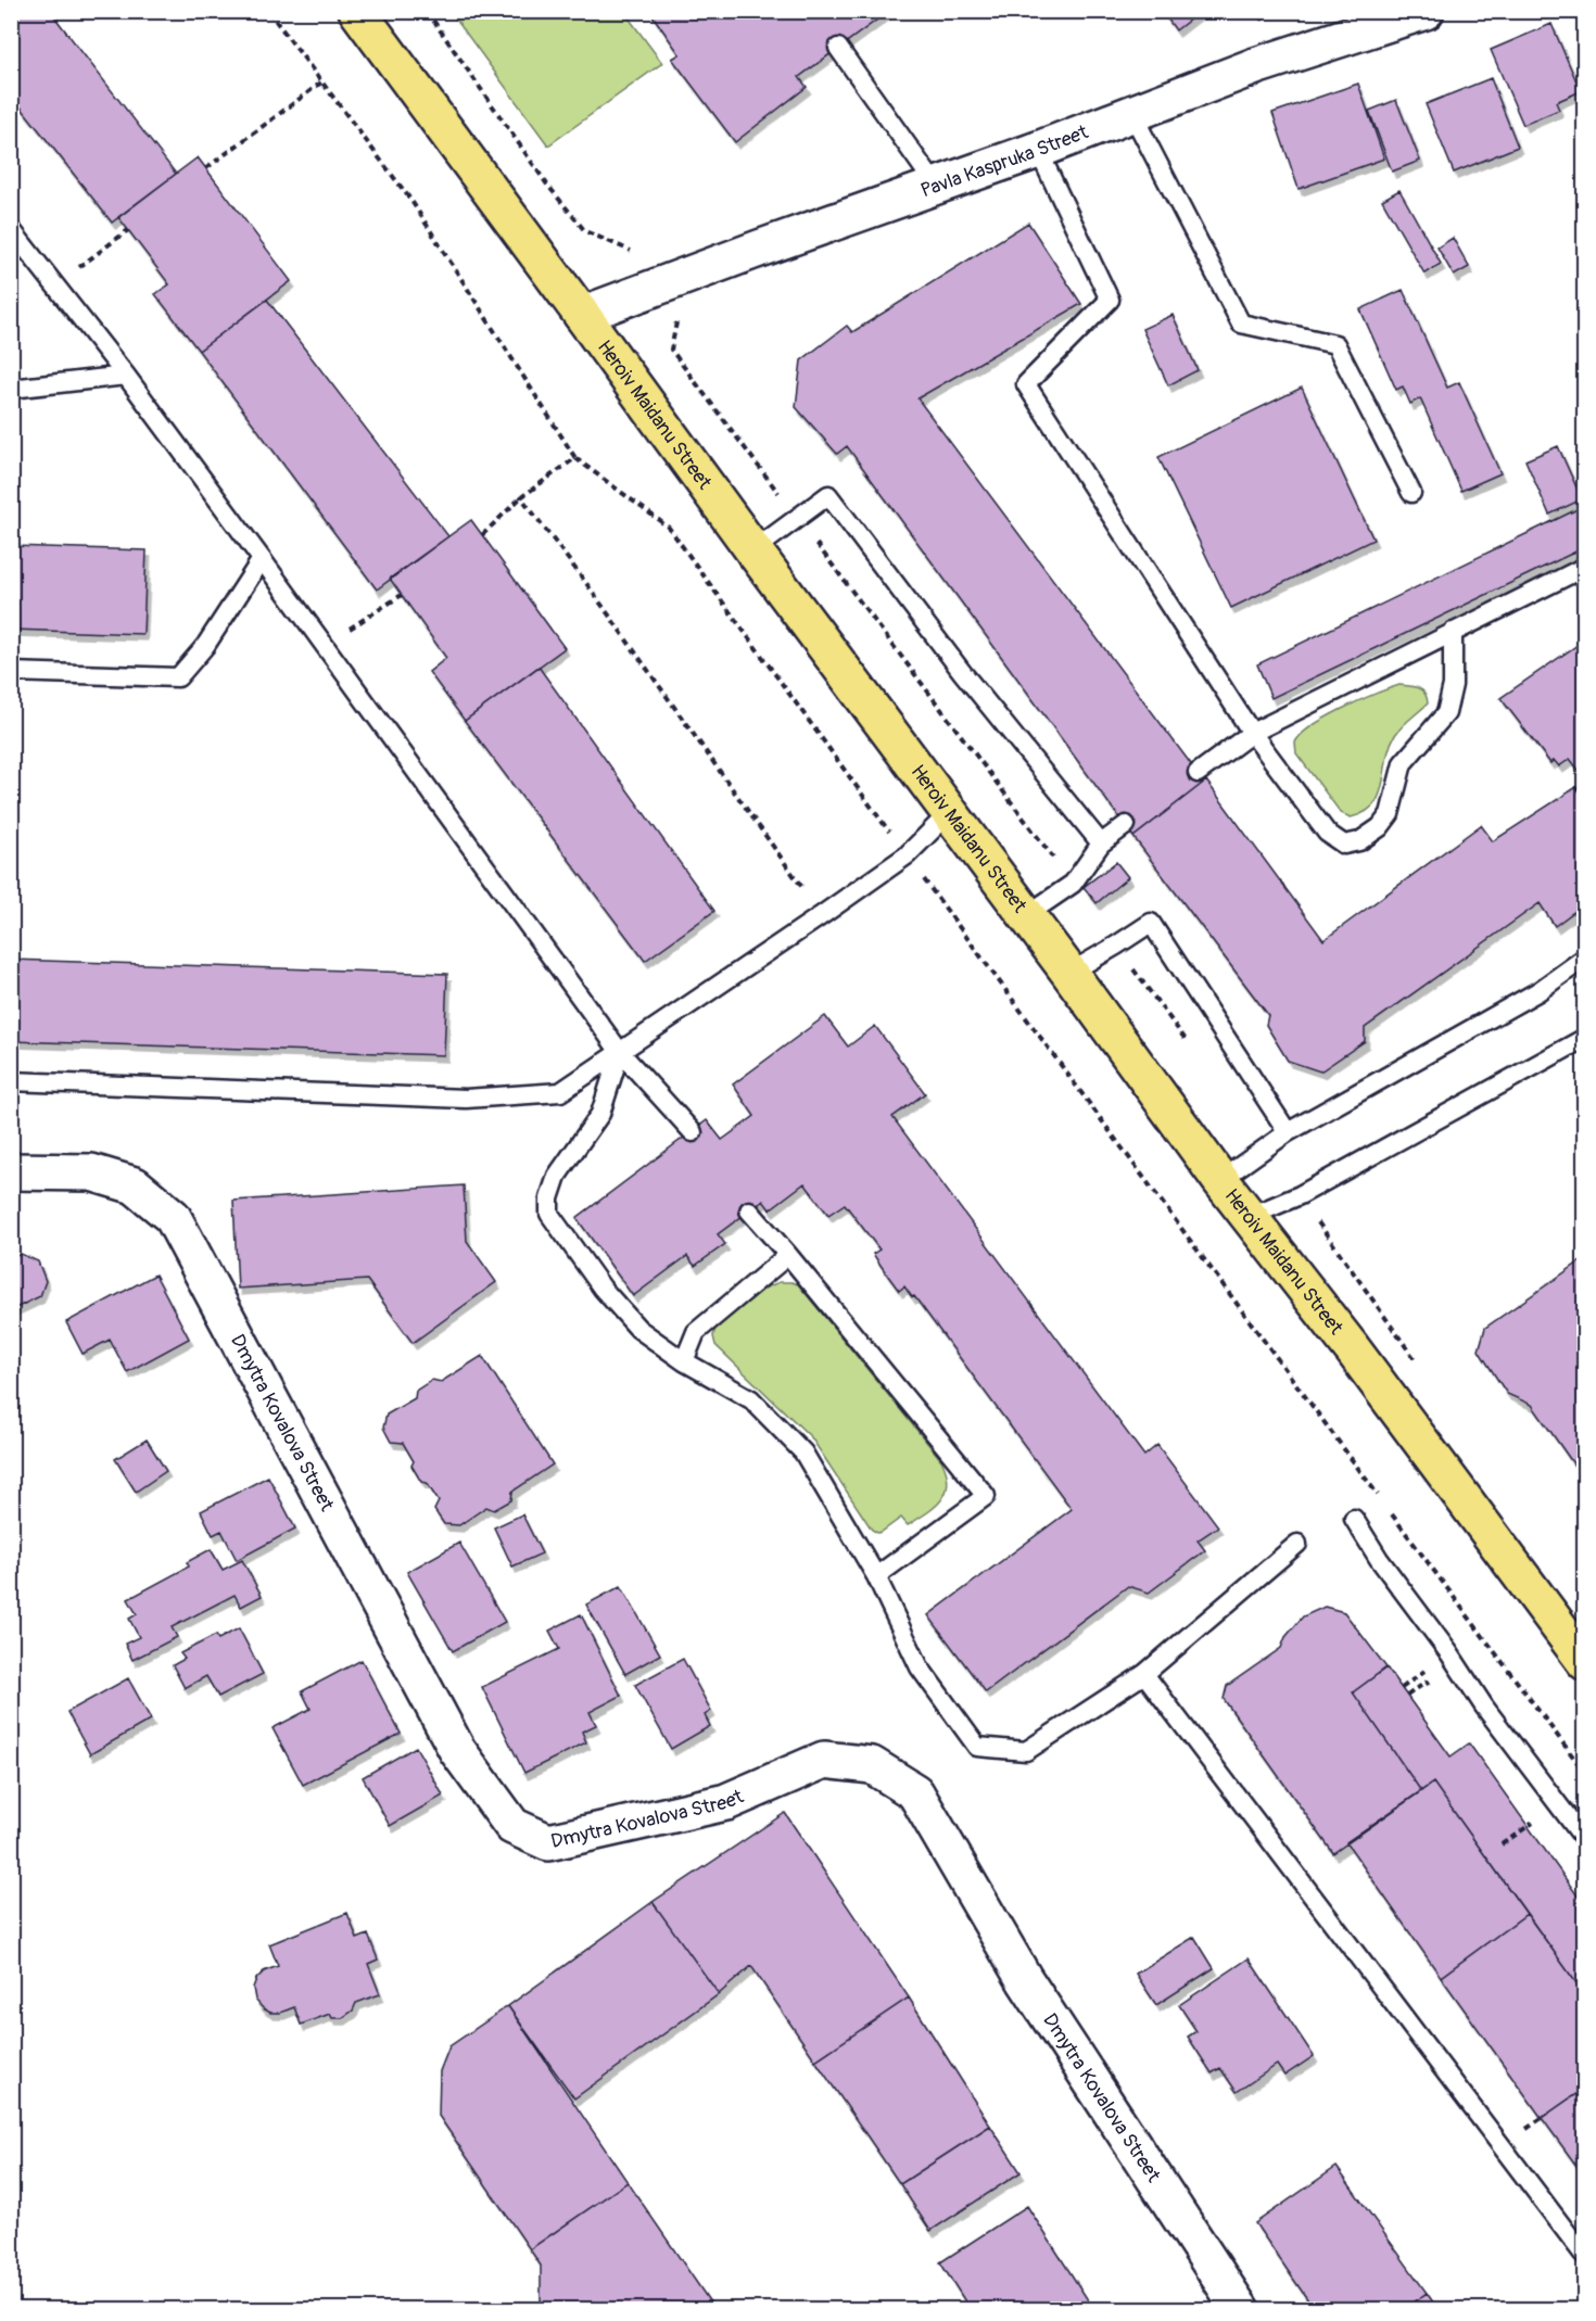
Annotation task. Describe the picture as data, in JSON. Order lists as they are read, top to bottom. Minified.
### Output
{"streets":{"main road":["Heroiv Maidanu Street"],"street":["Pavla Kaspruka Street","Dmytra Kovalova Street"]},"crossings":[["Pavla Kaspruka Street","Heroiv Maidanu Street"]]}
